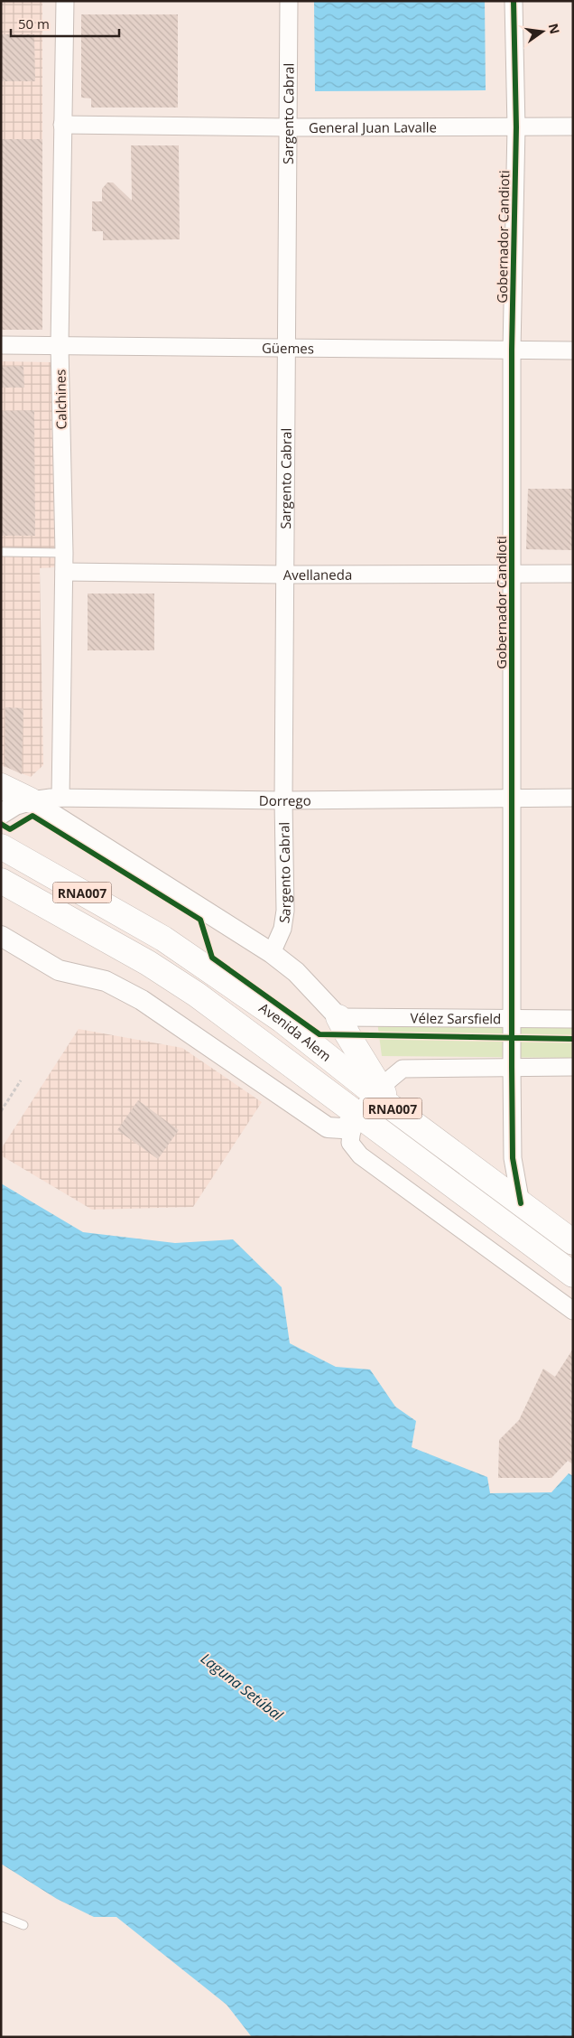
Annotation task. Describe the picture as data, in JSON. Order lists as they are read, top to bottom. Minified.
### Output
{"streets":{"highway":["RNA007","Avenida Alem"],"street":["Sargento Cabral","General Juan Lavalle","Gobernador Candioti","Güemes","Calchines","Avellaneda","Dorrego","Vélez Sarsfield"]},"crossings":[["Sargento Cabral","General Juan Lavalle"],["Sargento Cabral","Güemes"],["Sargento Cabral","Avellaneda"],["Sargento Cabral","Dorrego"],["General Juan Lavalle","Gobernador Candioti"],["General Juan Lavalle","Calchines"],["Gobernador Candioti","Güemes"],["Gobernador Candioti","Avellaneda"],["Gobernador Candioti","Dorrego"],["Gobernador Candioti","Vélez Sarsfield"],["Gobernador Candioti","Avenida Alem"],["Güemes","Calchines"],["Calchines","Avellaneda"],["Calchines","Dorrego"]],"water":["Laguna Setúbal"],"scale_bar":"50 m","north":"right"}
